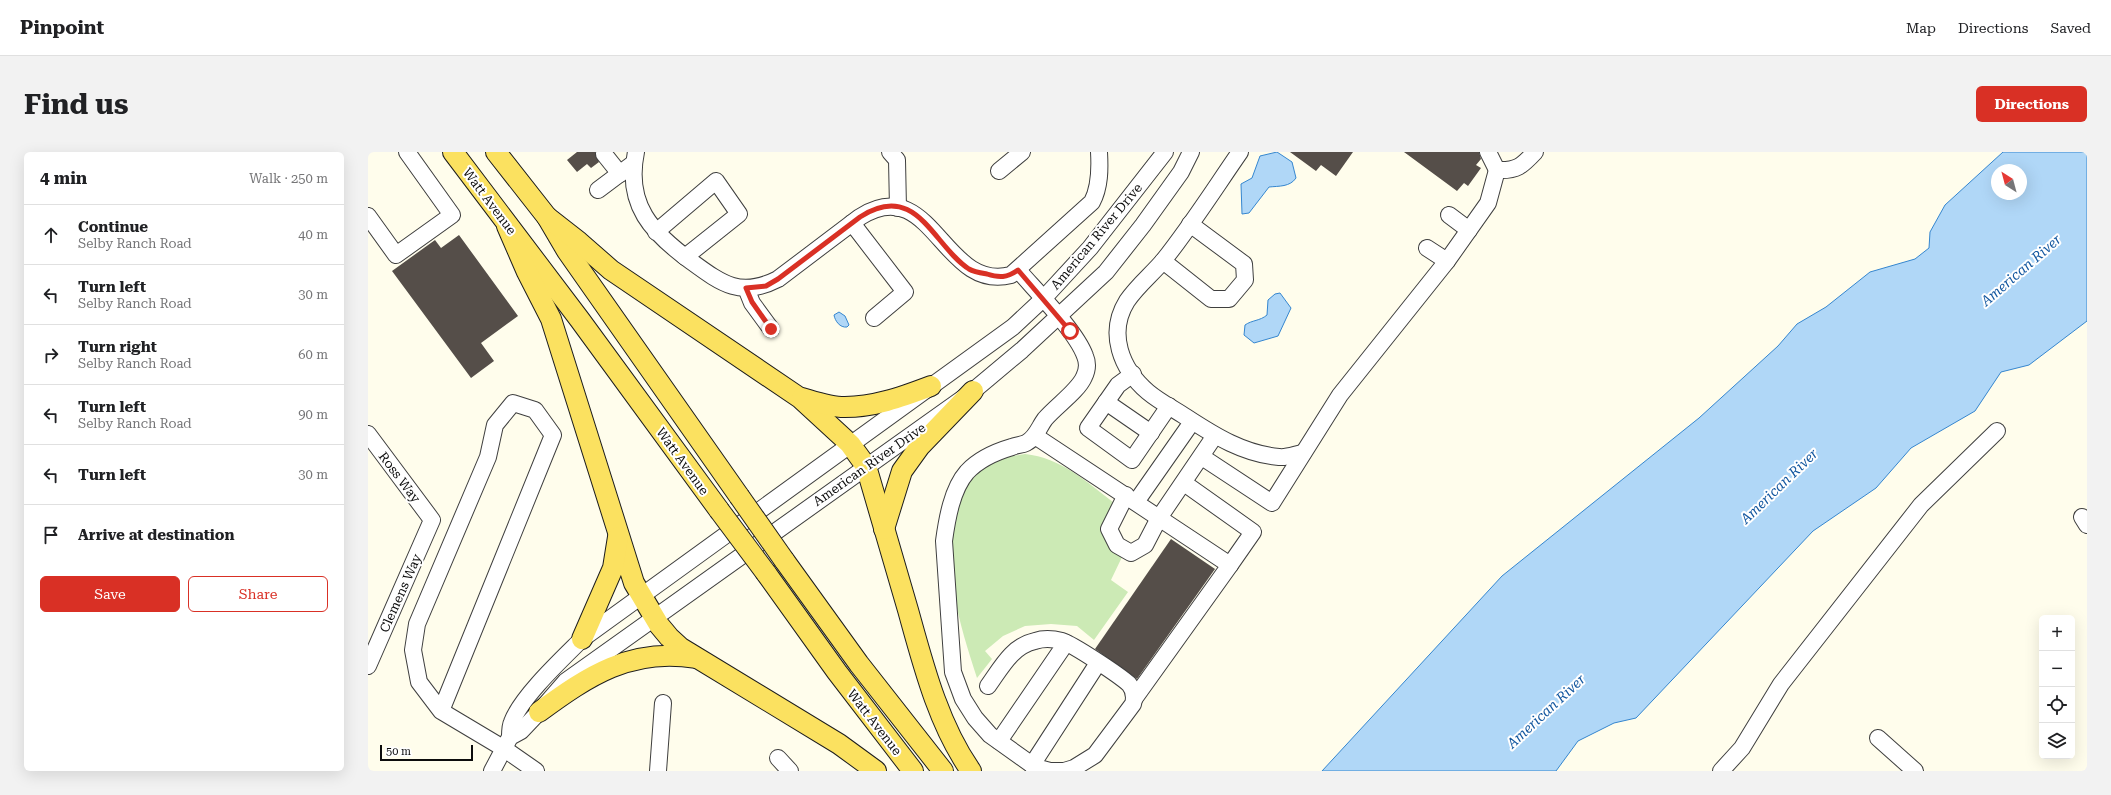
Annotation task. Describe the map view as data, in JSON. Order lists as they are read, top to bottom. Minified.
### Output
{"streets":{"main road":["Watt Avenue"],"street":["American River Drive","Ross Way","Clemens Way"]},"crossings":[["Ross Way","Clemens Way"]],"water":["American River"],"scale_bar":"50 m","north":"top left","page":{"header":"Pinpoint","nav":["Map","Directions","Saved"],"buttons":["Directions",["Save","Share"]],"title":"Find us","heading":["4 min","Walk · 250 m"],"list":[["Continue","Selby Ranch Road","40 m"],["Turn left","Selby Ranch Road","30 m"],["Turn right","Selby Ranch Road","60 m"],["Turn left","Selby Ranch Road","90 m"],["Turn left","30 m"],"Arrive at destination"],"map_buttons":["+","−"],"scale":"50 m"}}
